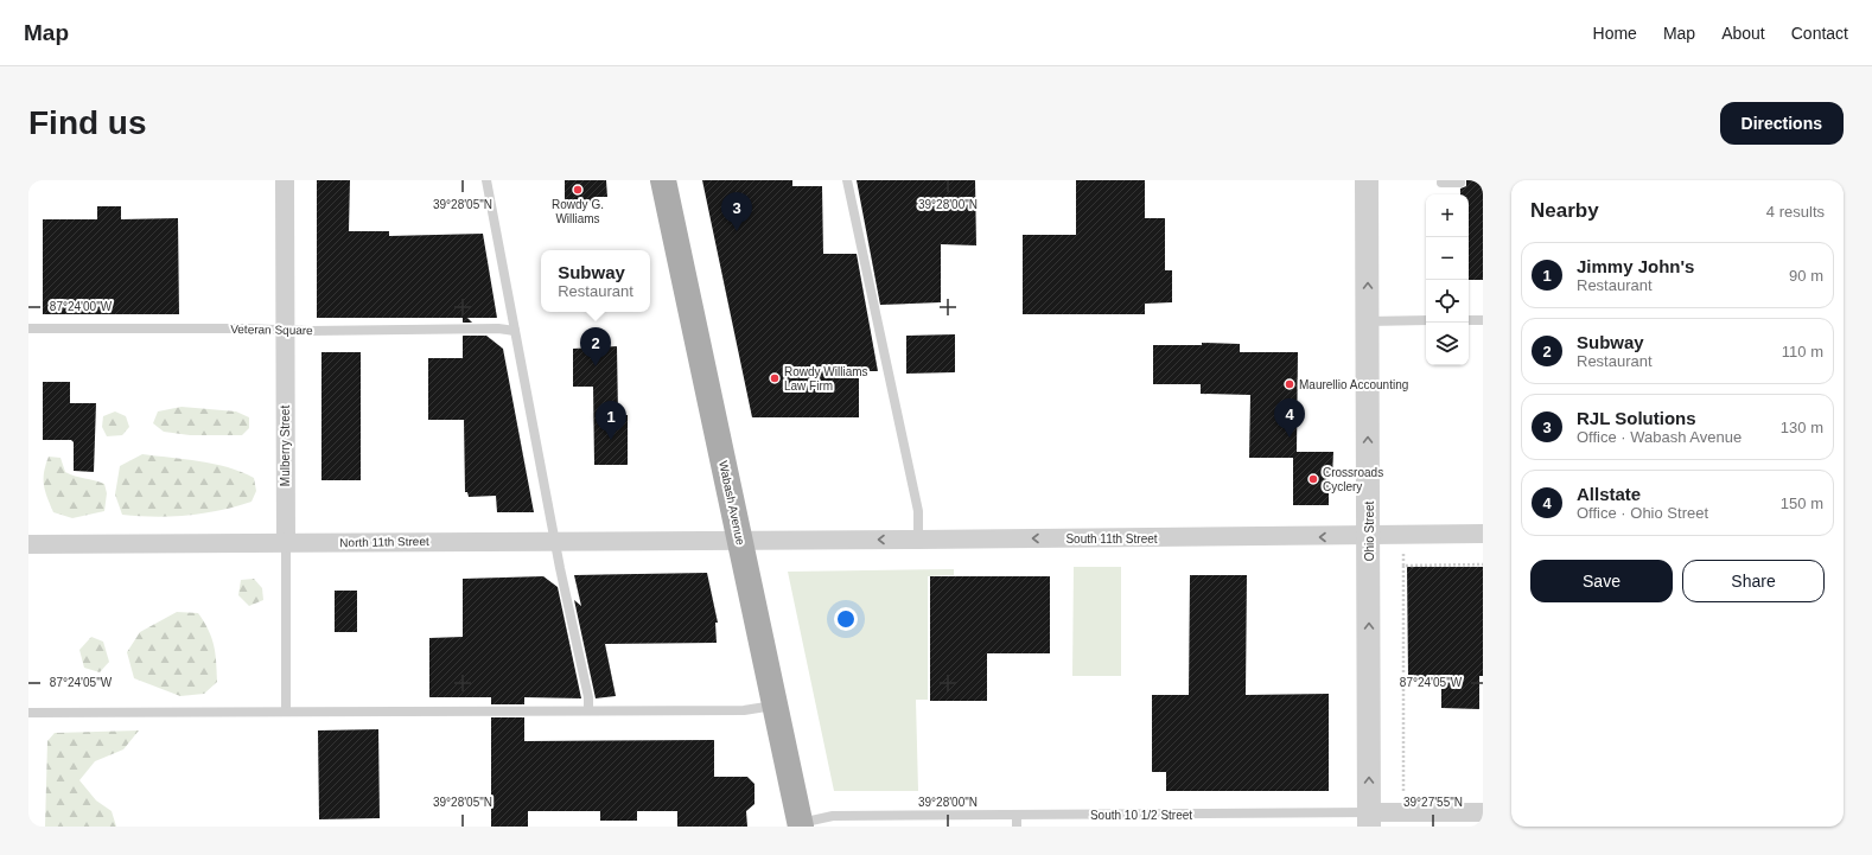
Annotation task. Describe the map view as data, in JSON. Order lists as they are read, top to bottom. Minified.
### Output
{"streets":{"main road":["Wabash Avenue"],"street":["Mulberry Street","Ohio Street","South 11th Street","North 11th Street","South 10 1/2 Street"],"lane":["Veteran Square"]},"crossings":[["Veteran Square","Mulberry Street"],["Mulberry Street","North 11th Street"],["Wabash Avenue","South 11th Street"],["Wabash Avenue","North 11th Street"],["Wabash Avenue","South 10 1/2 Street"],["Ohio Street","South 11th Street"],["Ohio Street","South 10 1/2 Street"],["South 11th Street","North 11th Street"]],"one_way":["Ohio Street","South 11th Street"],"places":["Rowdy G. Williams","Rowdy Williams Law Firm","Maurellio Accounting","Crossroads Cyclery"],"page":{"header":"Map","nav":["Home","Map","About","Contact"],"buttons":["Directions",["Save","Share"]],"title":"Find us","heading":["Nearby","4 results"],"pins":["3","2","4","1"],"map_buttons":["+","−"],"list":[{"mark":"1","name":"Jimmy John's","note":"Restaurant","value":"90 m"},{"mark":"2","name":"Subway","note":"Restaurant","value":"110 m"},{"mark":"3","name":"RJL Solutions","note":"Office · Wabash Avenue","value":"130 m"},{"mark":"4","name":"Allstate","note":"Office · Ohio Street","value":"150 m"}],"popup":["Subway","Restaurant"]},"coordinates":["39°28'05\"N","39°28'00\"N","87°24'00\"W","87°24'05\"W","39°27'55\"N"]}
